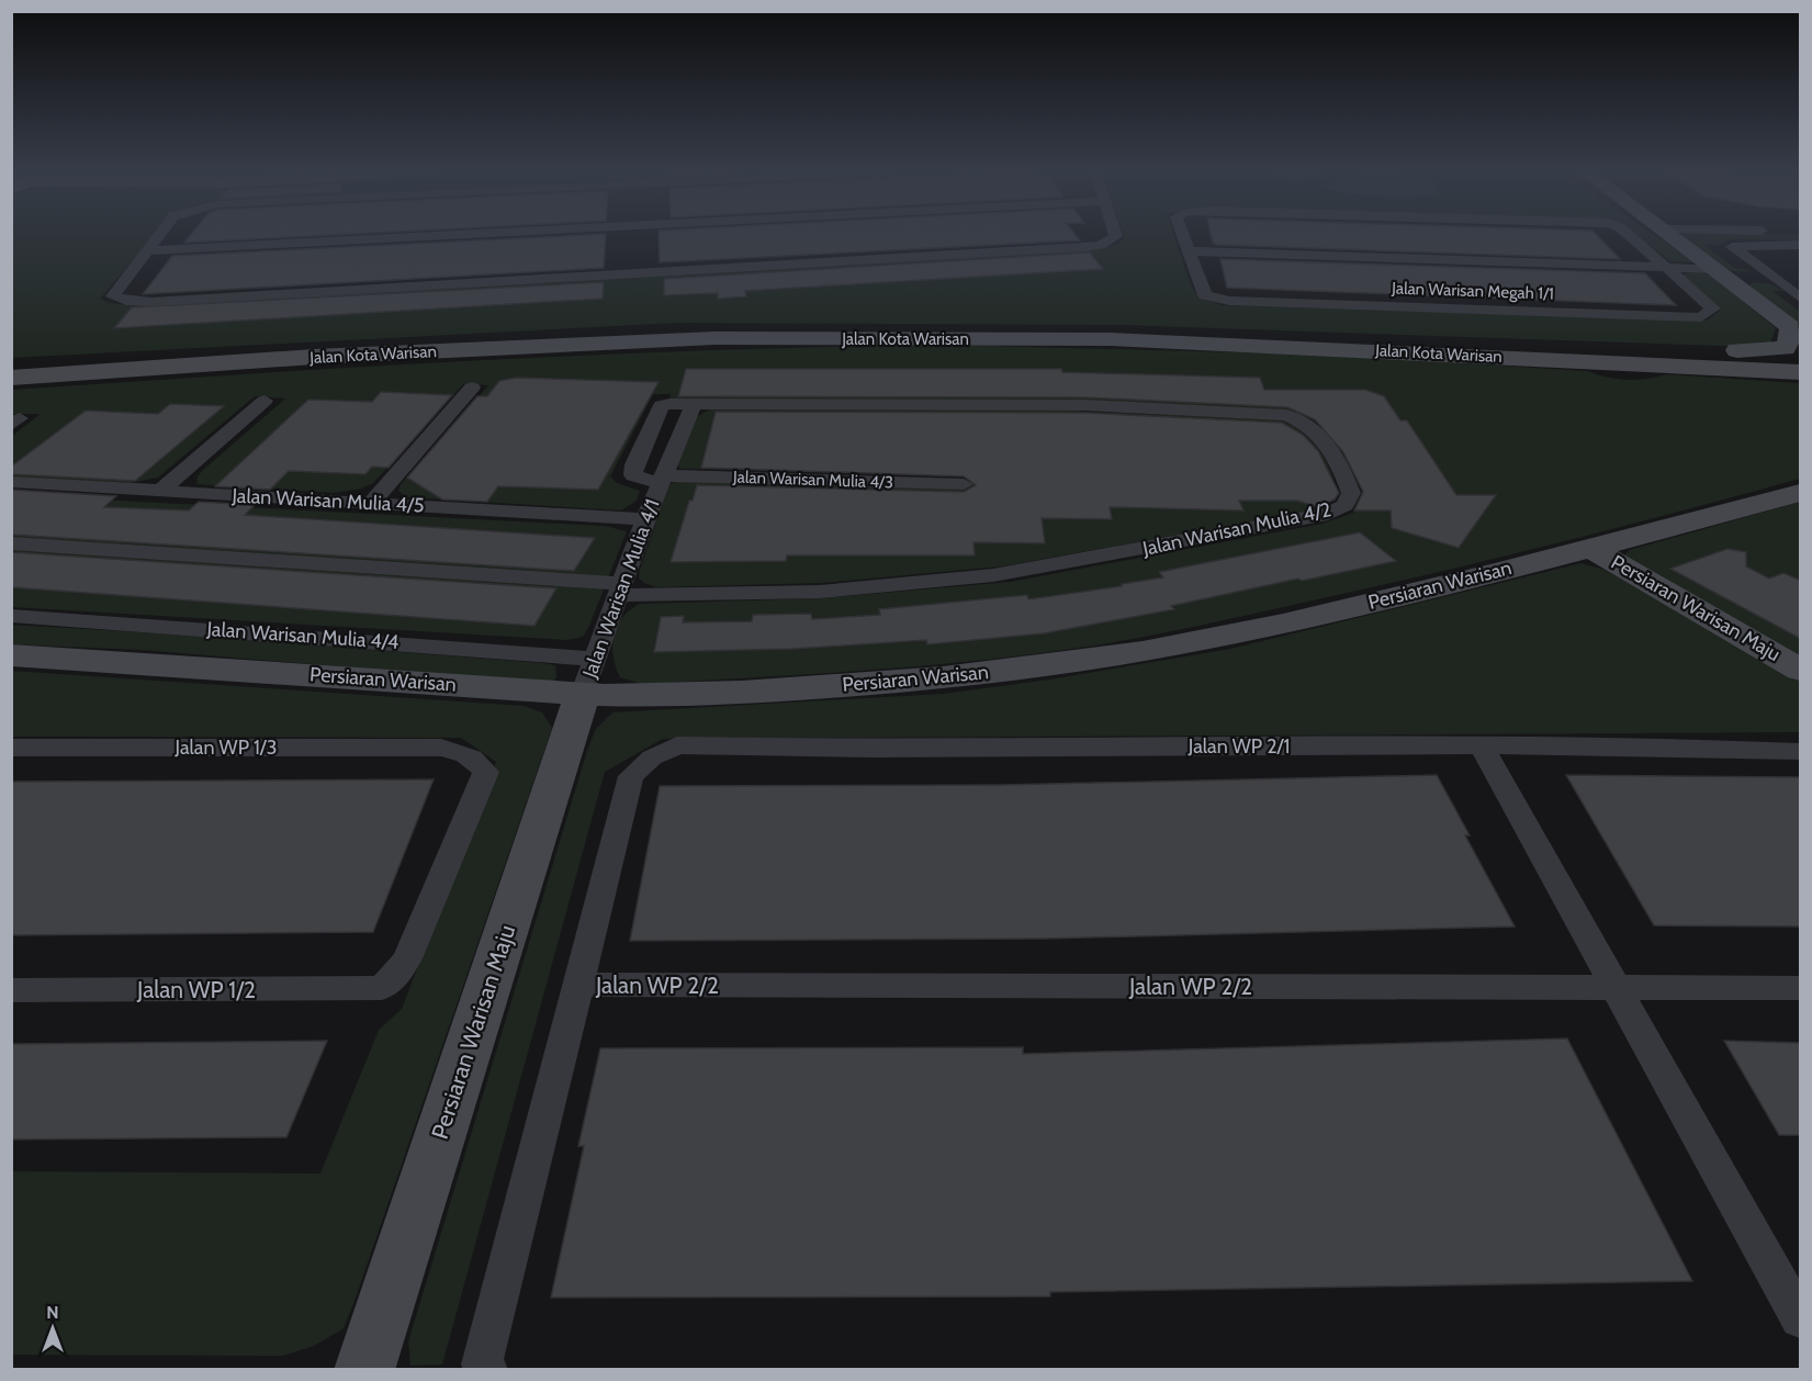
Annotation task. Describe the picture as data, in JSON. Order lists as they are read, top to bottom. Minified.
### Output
{"streets":{"street":["Jalan Warisan Megah 1/1","Jalan Kota Warisan","Jalan Warisan Mulia 4/3","Jalan Warisan Mulia 4/5","Jalan Warisan Mulia 4/2","Persiaran Warisan","Jalan Warisan Mulia 4/1","Persiaran Warisan Maju","Jalan Warisan Mulia 4/4","Jalan WP 2/1","Jalan WP 1/3","Jalan WP 2/2","Jalan WP 1/2"]},"crossings":[["Jalan Warisan Mulia 4/3","Jalan Warisan Mulia 4/1"],["Jalan Warisan Mulia 4/5","Jalan Warisan Mulia 4/1"],["Jalan Warisan Mulia 4/2","Jalan Warisan Mulia 4/1"],["Persiaran Warisan","Jalan Warisan Mulia 4/1"],["Persiaran Warisan","Persiaran Warisan Maju"],["Persiaran Warisan","Jalan Warisan Mulia 4/4"],["Jalan Warisan Mulia 4/1","Persiaran Warisan Maju"],["Jalan Warisan Mulia 4/1","Jalan Warisan Mulia 4/4"],["Persiaran Warisan Maju","Jalan Warisan Mulia 4/4"],["Jalan WP 2/1","Jalan WP 2/2"],["Jalan WP 1/3","Jalan WP 1/2"]],"north":"top"}
